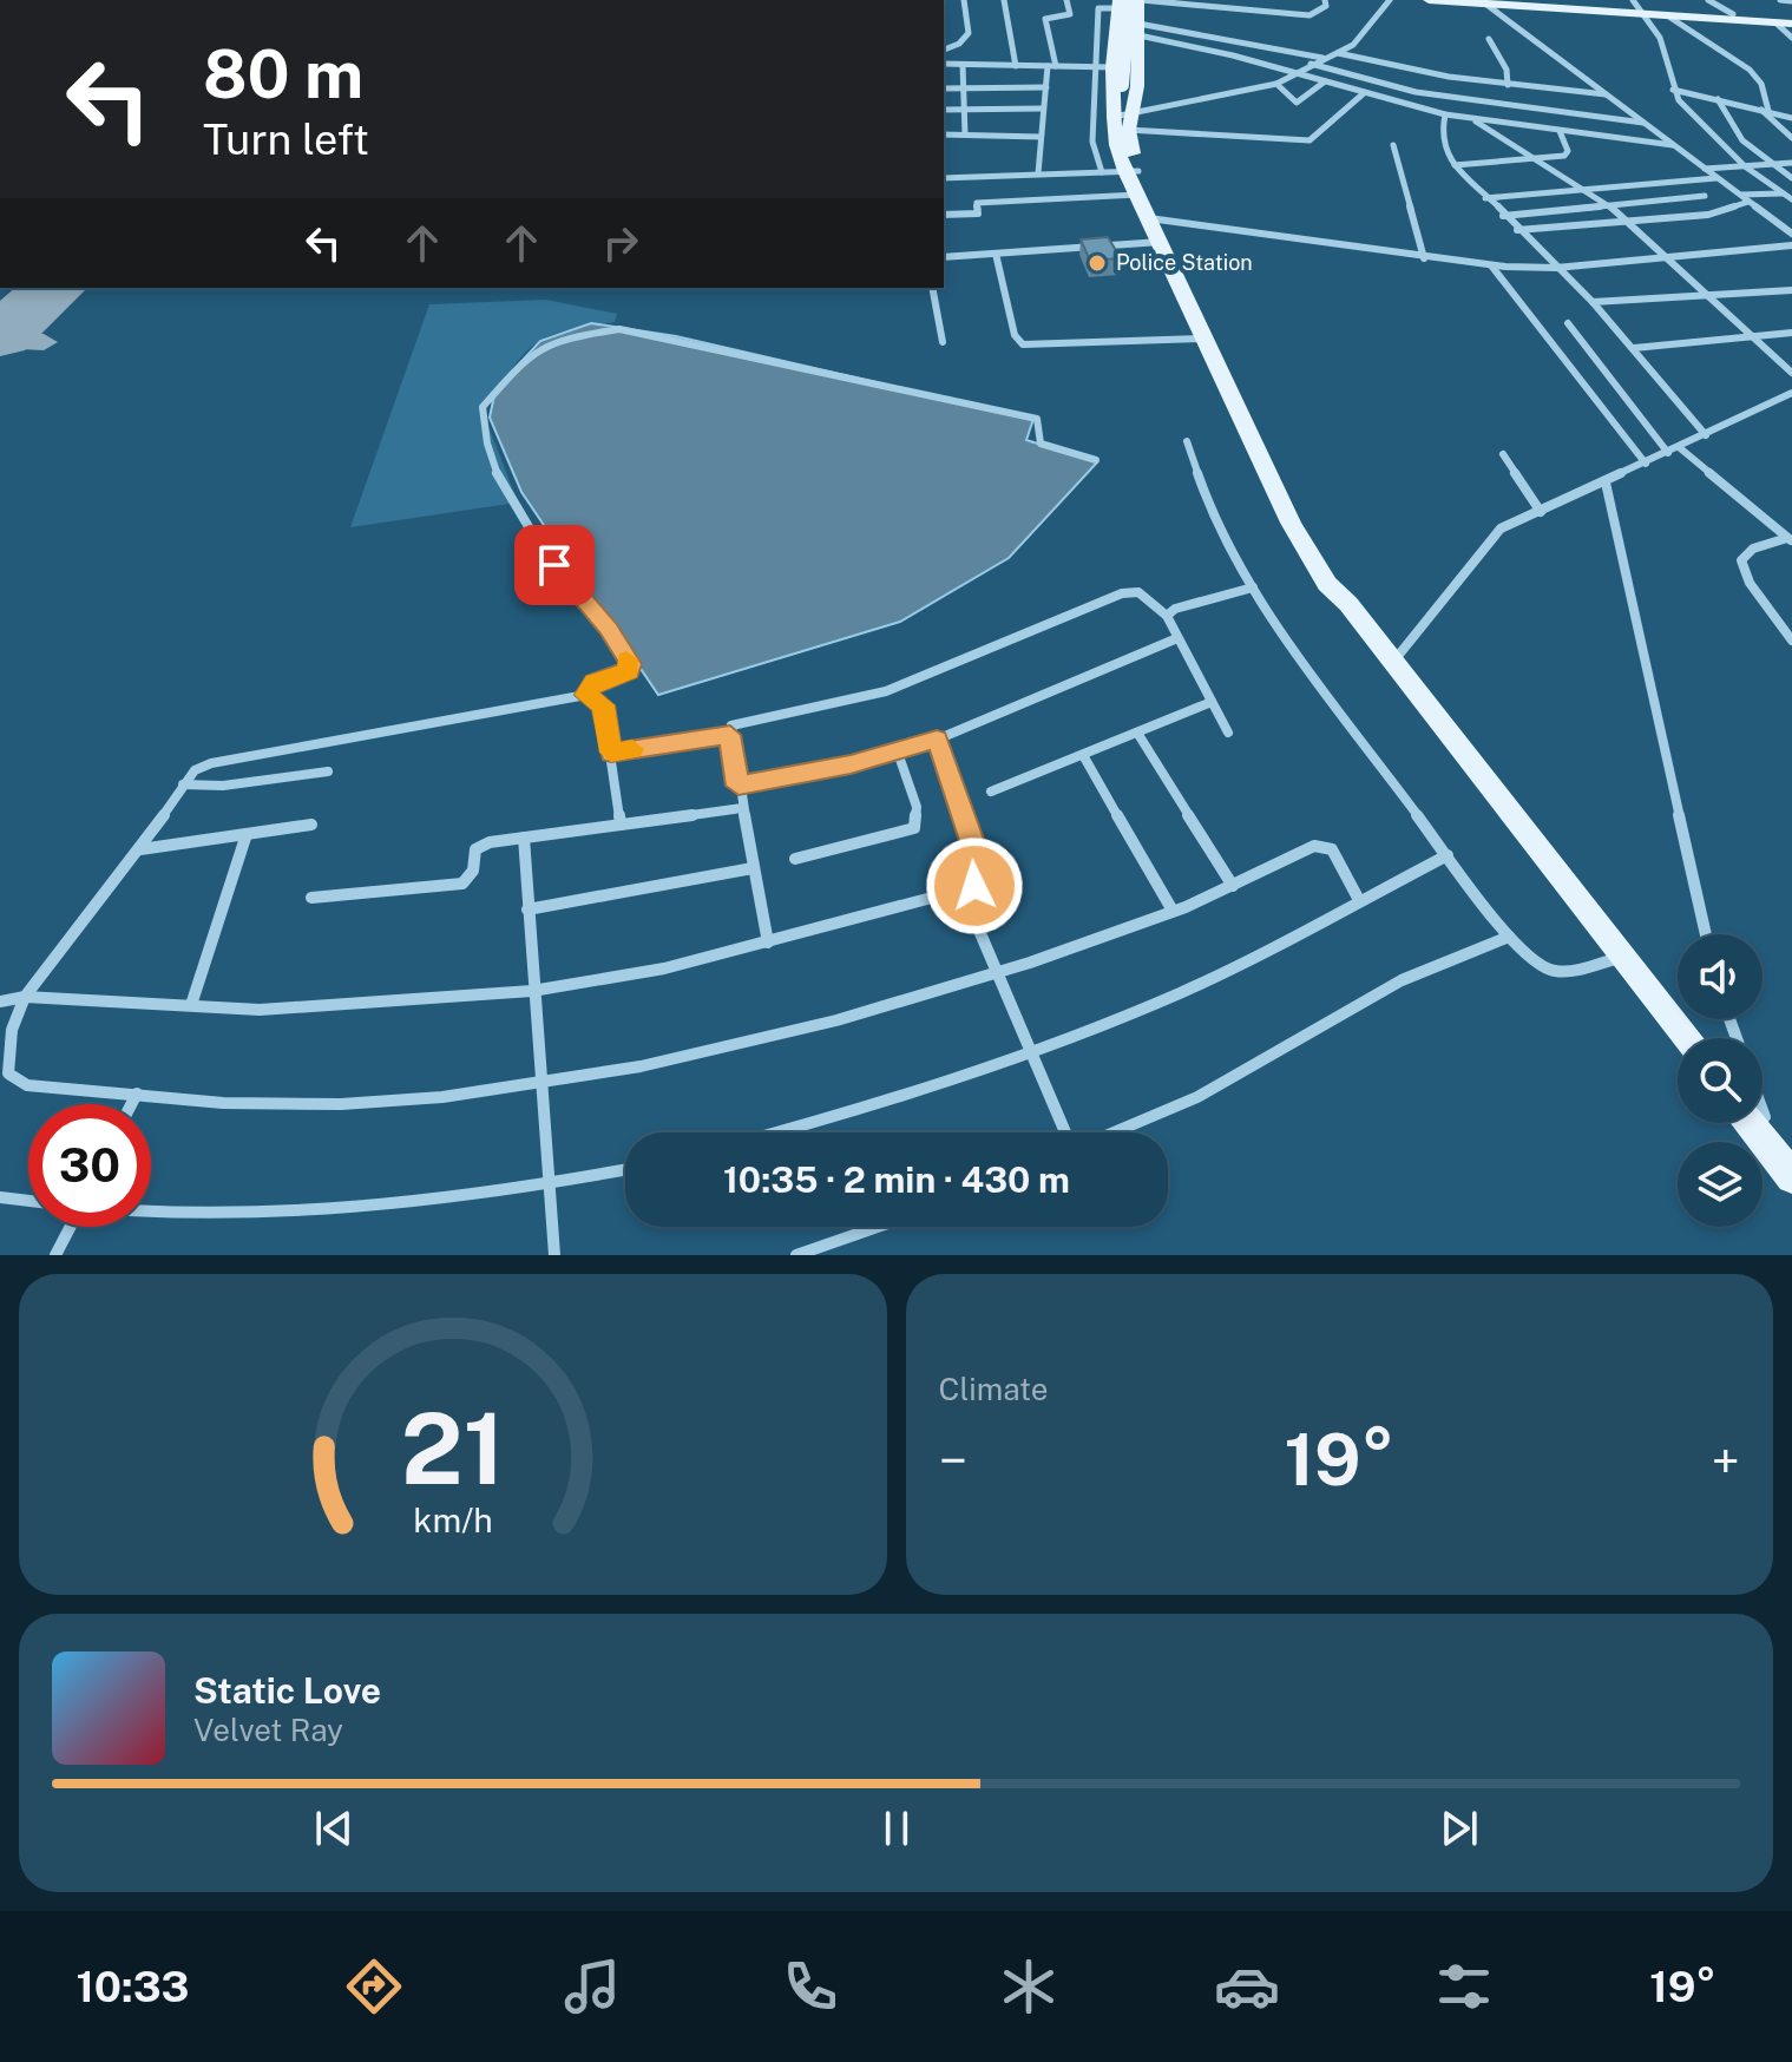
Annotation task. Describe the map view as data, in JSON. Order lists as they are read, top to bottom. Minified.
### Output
{"places":["Police Station"],"page":{"turn":["80 m","Turn left"],"limit":"30","trip":"10:35 · 2 min · 430 m","tile":"Climate","heat":["−","19°","+"],"song":["Static Love","Velvet Ray"],"tabs":["10:33","19°"],"gauge":["21","km/h"]}}
